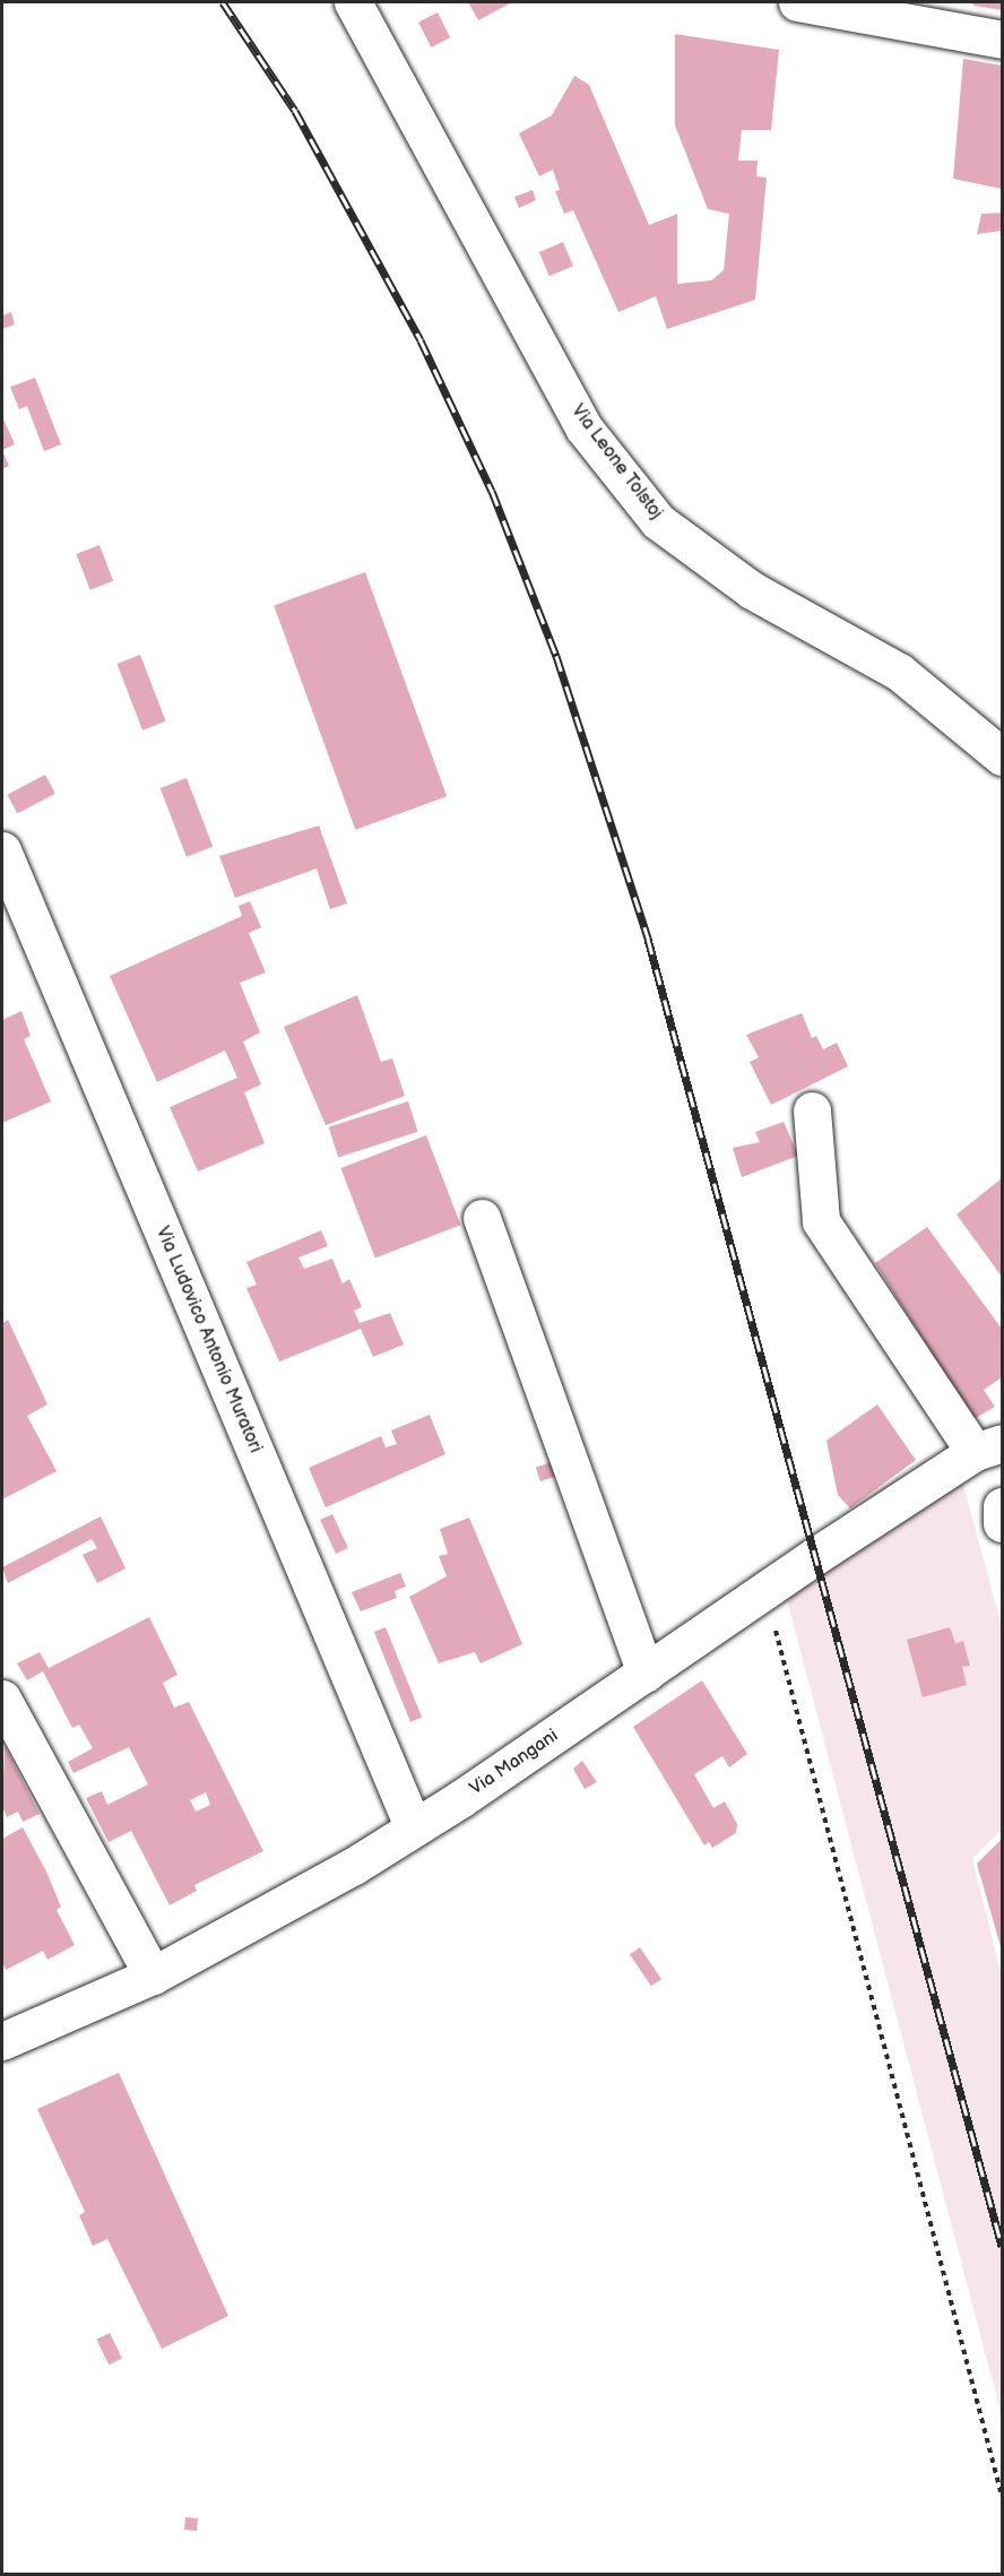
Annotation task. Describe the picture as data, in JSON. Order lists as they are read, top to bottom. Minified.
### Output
{"streets":{"street":["Via Leone Tolstoj","Via Ludovico Antonio Muratori","Via Mangani"]},"crossings":[["Via Ludovico Antonio Muratori","Via Mangani"]]}
